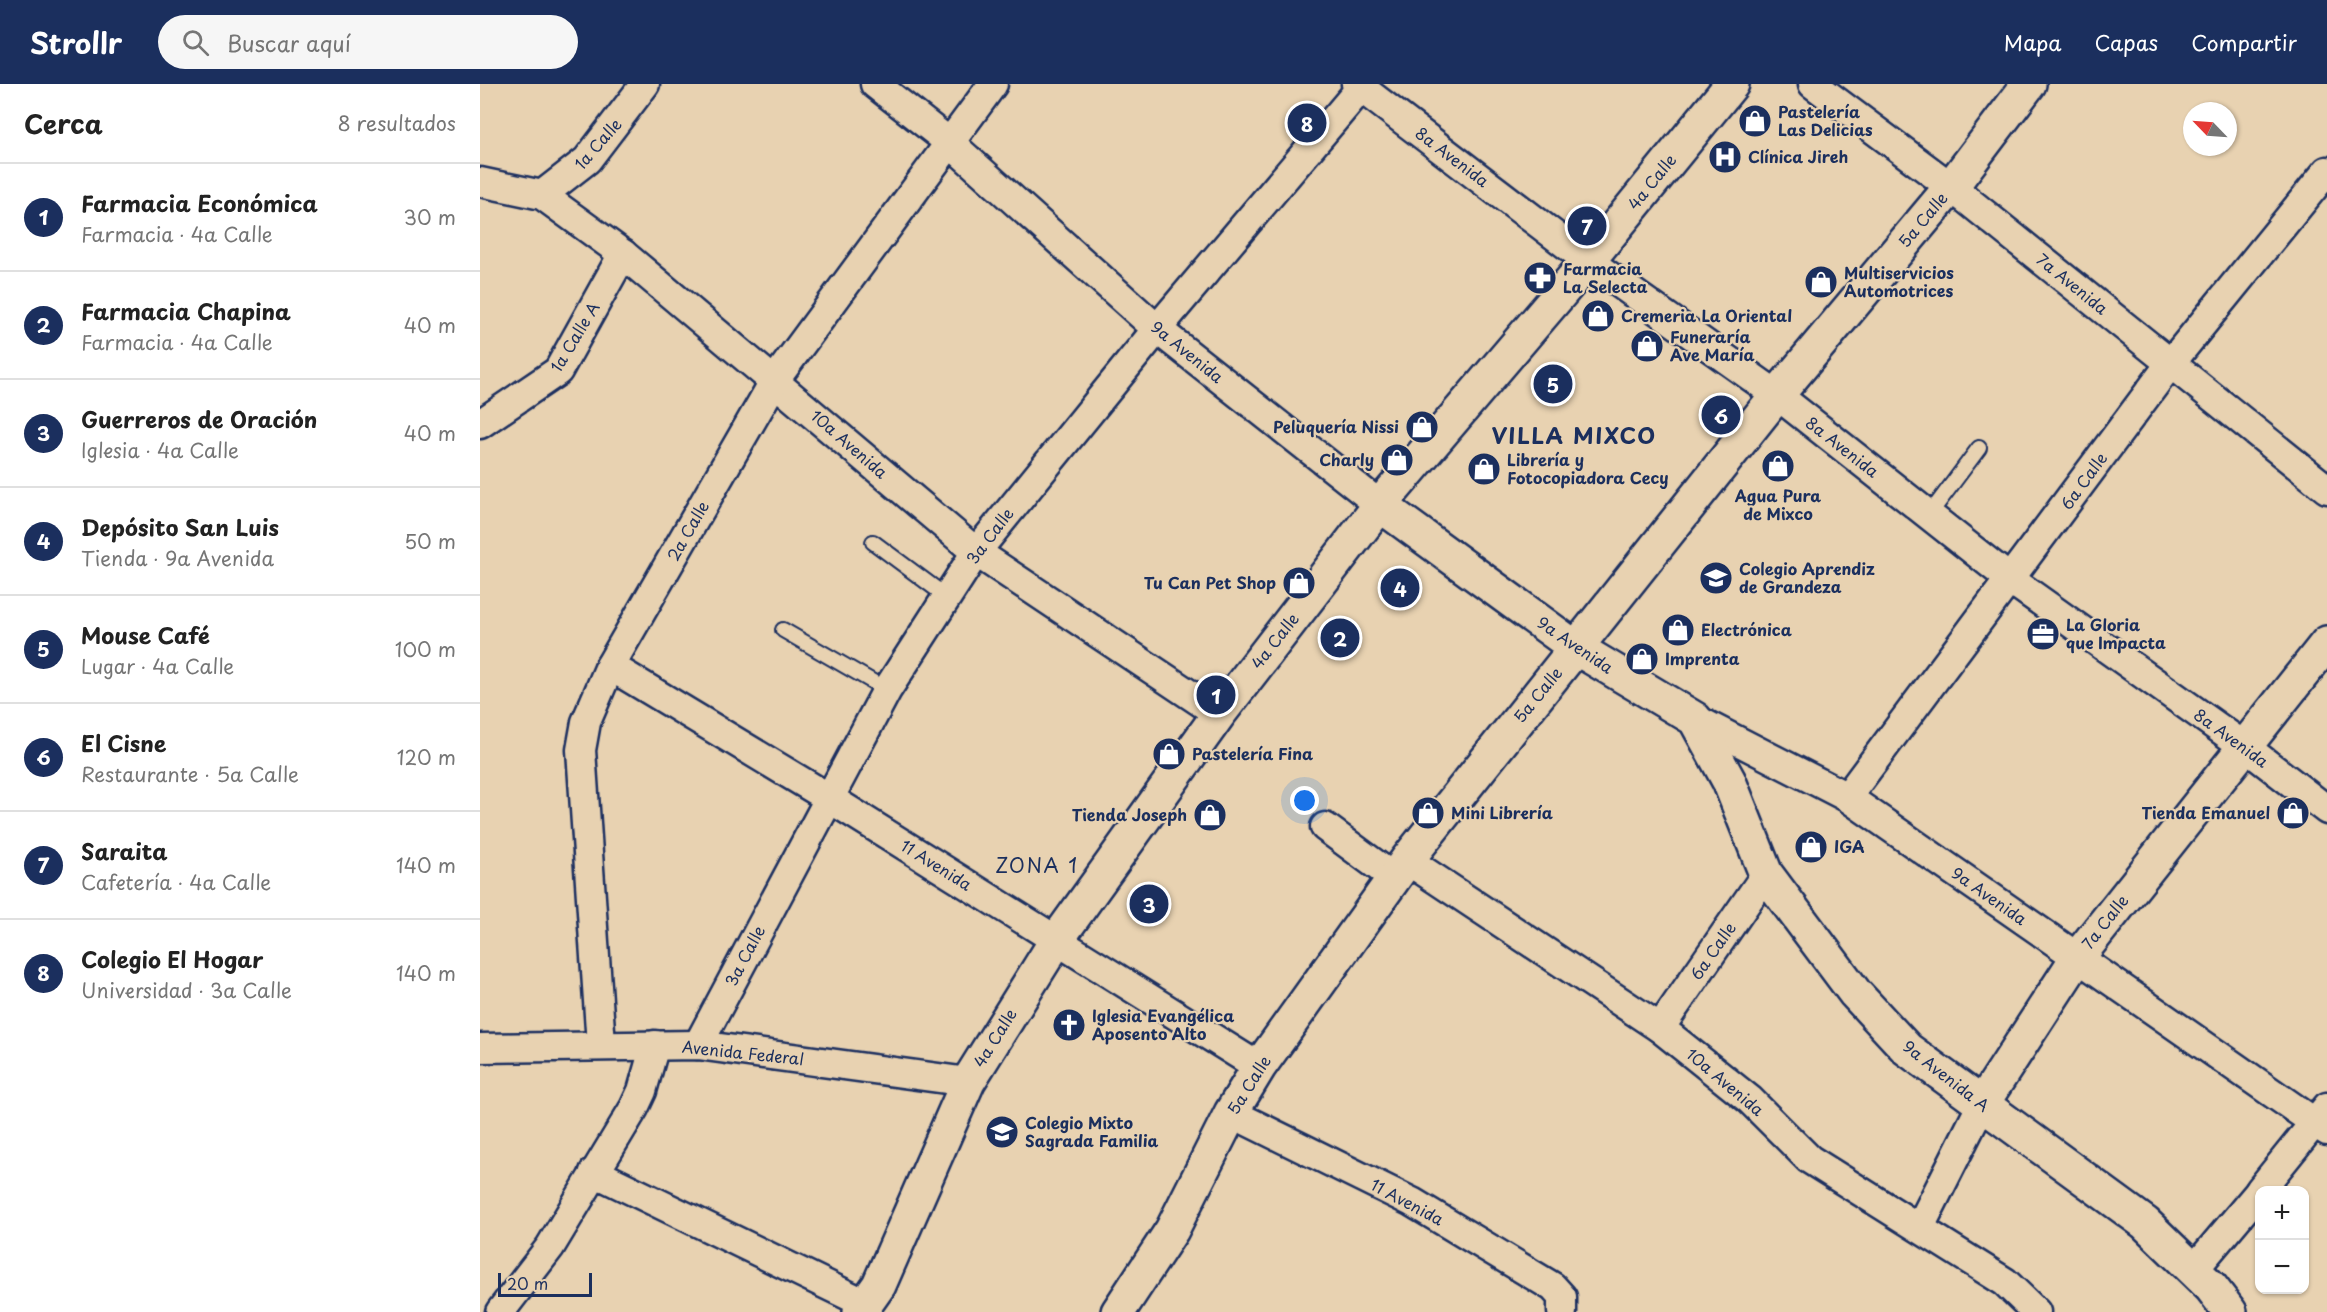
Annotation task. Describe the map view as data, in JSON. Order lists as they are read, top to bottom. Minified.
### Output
{"streets":{"street":["1a Calle","8a Avenida","4a Calle","5a Calle","7a Avenida","1a Calle A","9a Avenida","10a Avenida","6a Calle","2a Calle","3a Calle","11 Avenida","7a Calle","Avenida Federal","9a Avenida A"]},"crossings":[["1a Calle","10a Avenida"],["8a Avenida","4a Calle"],["8a Avenida","5a Calle"],["8a Avenida","6a Calle"],["8a Avenida","3a Calle"],["8a Avenida","7a Calle"],["4a Calle","9a Avenida"],["4a Calle","10a Avenida"],["4a Calle","11 Avenida"],["4a Calle","Avenida Federal"],["5a Calle","7a Avenida"],["5a Calle","9a Avenida"],["5a Calle","10a Avenida"],["5a Calle","11 Avenida"],["7a Avenida","6a Calle"],["1a Calle A","10a Avenida"],["9a Avenida","6a Calle"],["9a Avenida","2a Calle"],["9a Avenida","3a Calle"],["9a Avenida","7a Calle"],["9a Avenida","9a Avenida A"],["10a Avenida","6a Calle"],["10a Avenida","2a Calle"],["10a Avenida","3a Calle"],["10a Avenida","7a Calle"],["6a Calle","9a Avenida A"],["2a Calle","11 Avenida"],["2a Calle","Avenida Federal"],["3a Calle","11 Avenida"],["3a Calle","Avenida Federal"],["7a Calle","9a Avenida A"]],"districts":["VILLA MIXCO","ZONA 1"],"places":{"shop":["Pastelería Las Delicias","Multiservicios Automotrices","Cremeria La Oriental","Funeraría Ave María","Peluquería Nissi","Charly","Agua Pura de Mixco","Librería y Fotocopiadora Cecy","Tu Can Pet Shop","Electrónica","Imprenta","Pastelería Fina","Mini Librería","Tienda Emanuel","Tienda Joseph","IGA"],"hospital":["Clínica Jireh"],"pharmacy":["Farmacia La Selecta"],"school or university":["Colegio Aprendiz de Grandeza","Colegio Mixto Sagrada Familia"],"office":["La Gloria que Impacta"],"church":["Iglesia Evangélica Aposento Alto"]},"scale_bar":"20 m","north":"top left","page":{"header":"Strollr","search":"Buscar aquí","nav":["Mapa","Capas","Compartir"],"heading":["Cerca","8 resultados"],"pins":["8","7","5","6","4","2","1","3"],"list":[{"mark":"1","name":"Farmacia Económica","note":"Farmacia · 4a Calle","value":"30 m"},{"mark":"2","name":"Farmacia Chapina","note":"Farmacia · 4a Calle","value":"40 m"},{"mark":"3","name":"Guerreros de Oración","note":"Iglesia · 4a Calle","value":"40 m"},{"mark":"4","name":"Depósito San Luis","note":"Tienda · 9a Avenida","value":"50 m"},{"mark":"5","name":"Mouse Café","note":"Lugar · 4a Calle","value":"100 m"},{"mark":"6","name":"El Cisne","note":"Restaurante · 5a Calle","value":"120 m"},{"mark":"7","name":"Saraita","note":"Cafetería · 4a Calle","value":"140 m"},{"mark":"8","name":"Colegio El Hogar","note":"Universidad · 3a Calle","value":"140 m"}],"map_buttons":["+","−"],"scale":"20 m"}}
